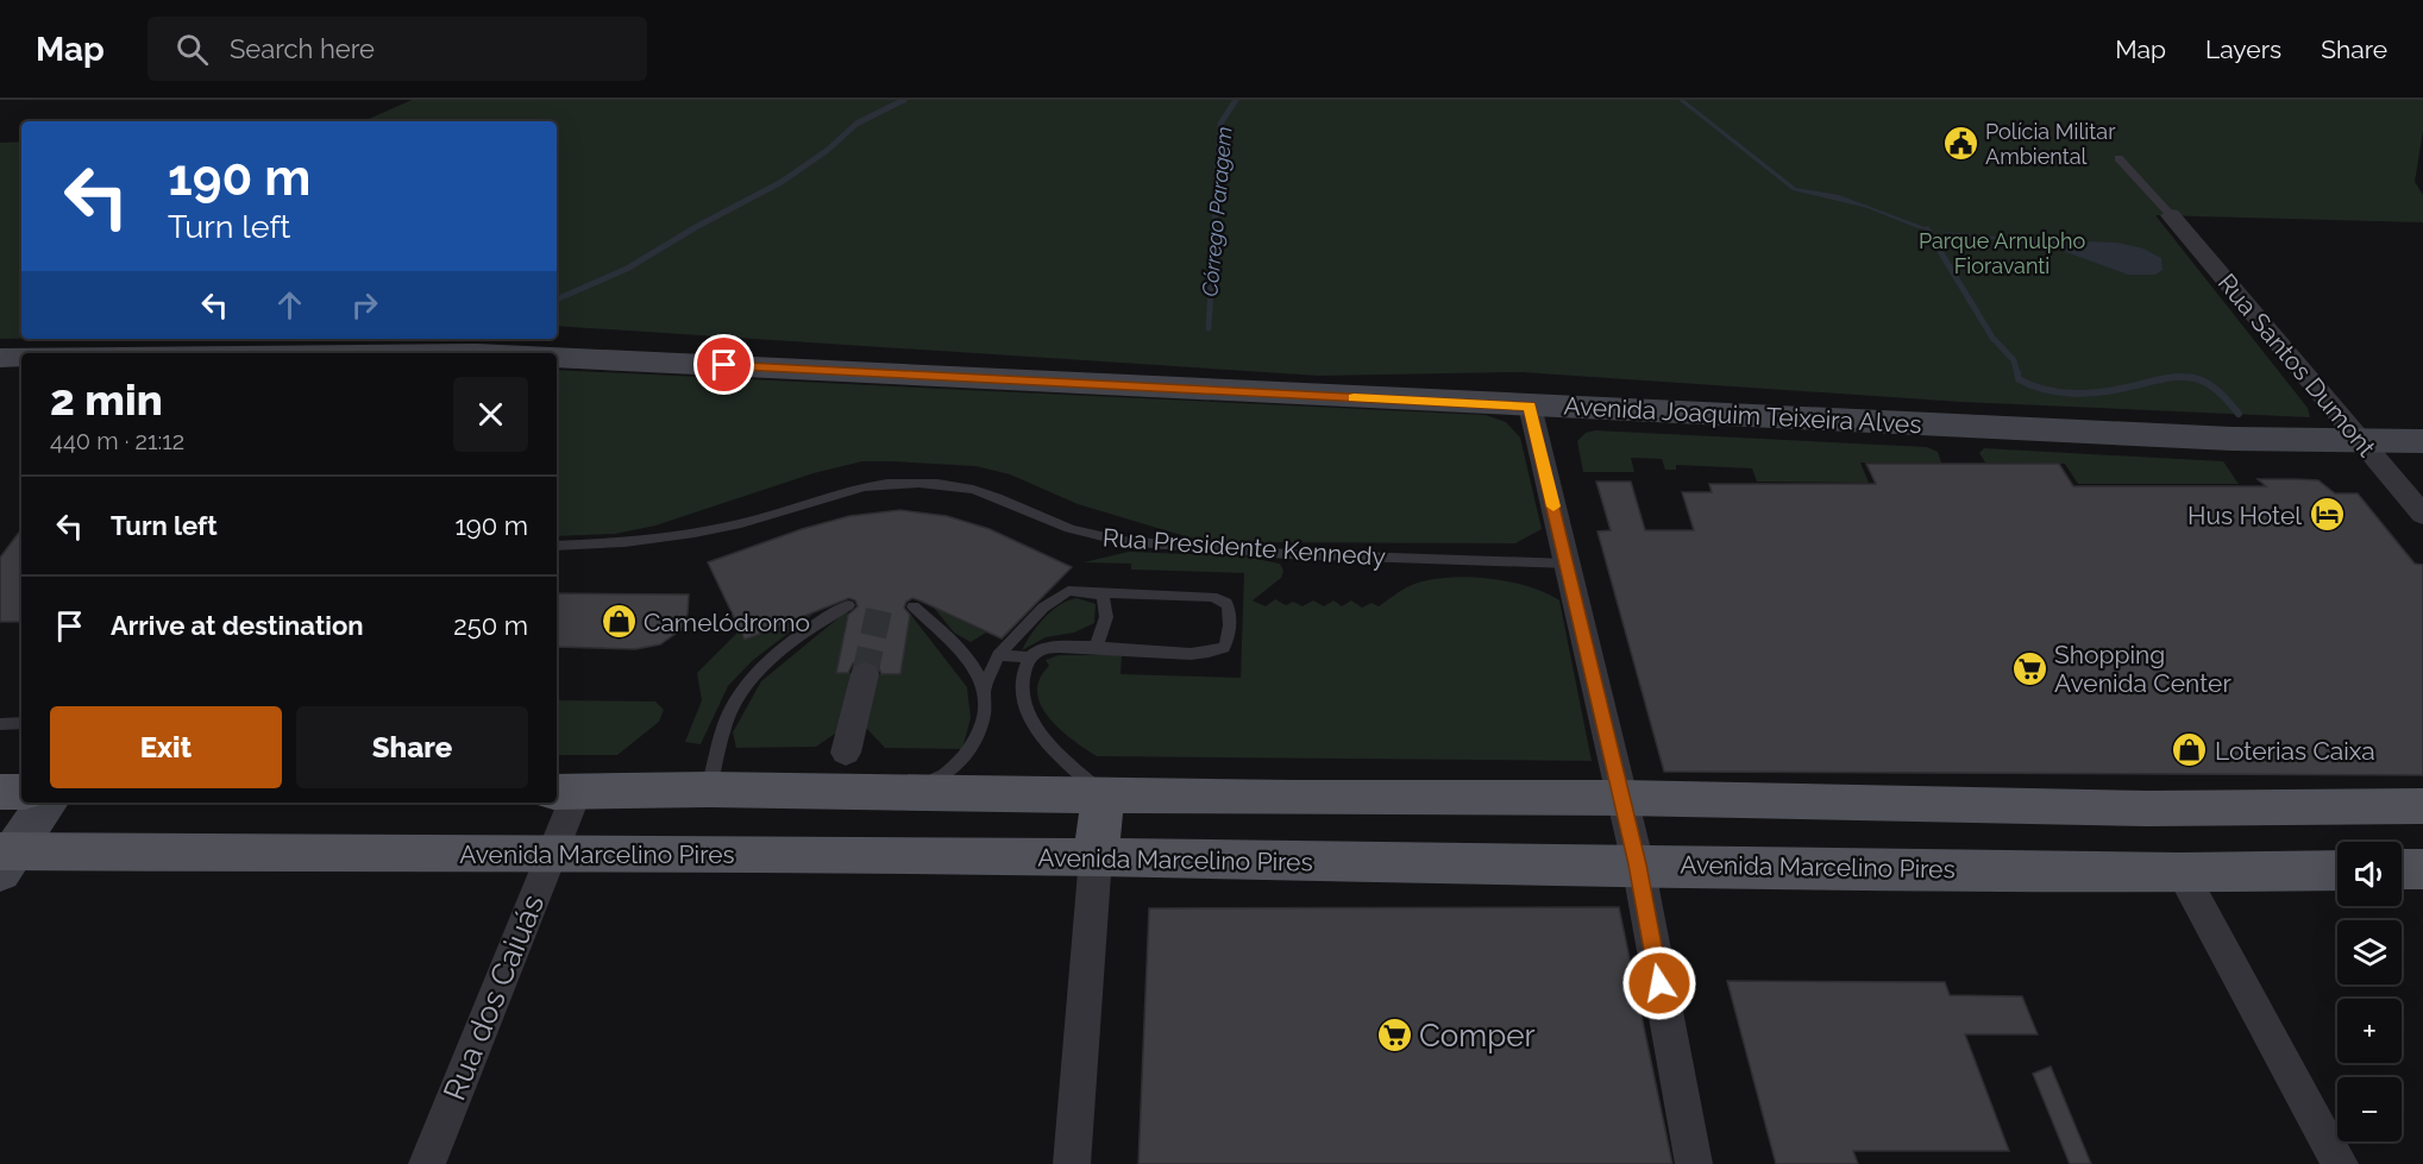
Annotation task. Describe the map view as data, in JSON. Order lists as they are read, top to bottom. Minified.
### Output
{"streets":{"main road":["Avenida Joaquim Teixeira Alves","Avenida Marcelino Pires"],"street":["Rua Santos Dumont","Rua dos Caiuás"],"lane":["Rua Presidente Kennedy"]},"crossings":[["Rua Santos Dumont","Avenida Joaquim Teixeira Alves"],["Avenida Marcelino Pires","Rua dos Caiuás"]],"water":["Córrego Paragem"],"parks":["Parque Arnulpho Fioravanti"],"places":{"public building":["Polícia Militar Ambiental"],"hotel":["Hus Hotel"],"shop":["Camelódromo","Loterias Caixa"],"supermarket":["Shopping Avenida Center","Comper"]},"page":{"header":"Map","search":"Search here","nav":["Map","Layers","Share"],"turn":["190 m","Turn left"],"heading":["2 min","440 m · 21:12"],"list":[{"name":"Turn left","value":"190 m"},{"name":"Arrive at destination","value":"250 m"}],"buttons":["Exit","Share"],"map_buttons":["+","−"]}}
